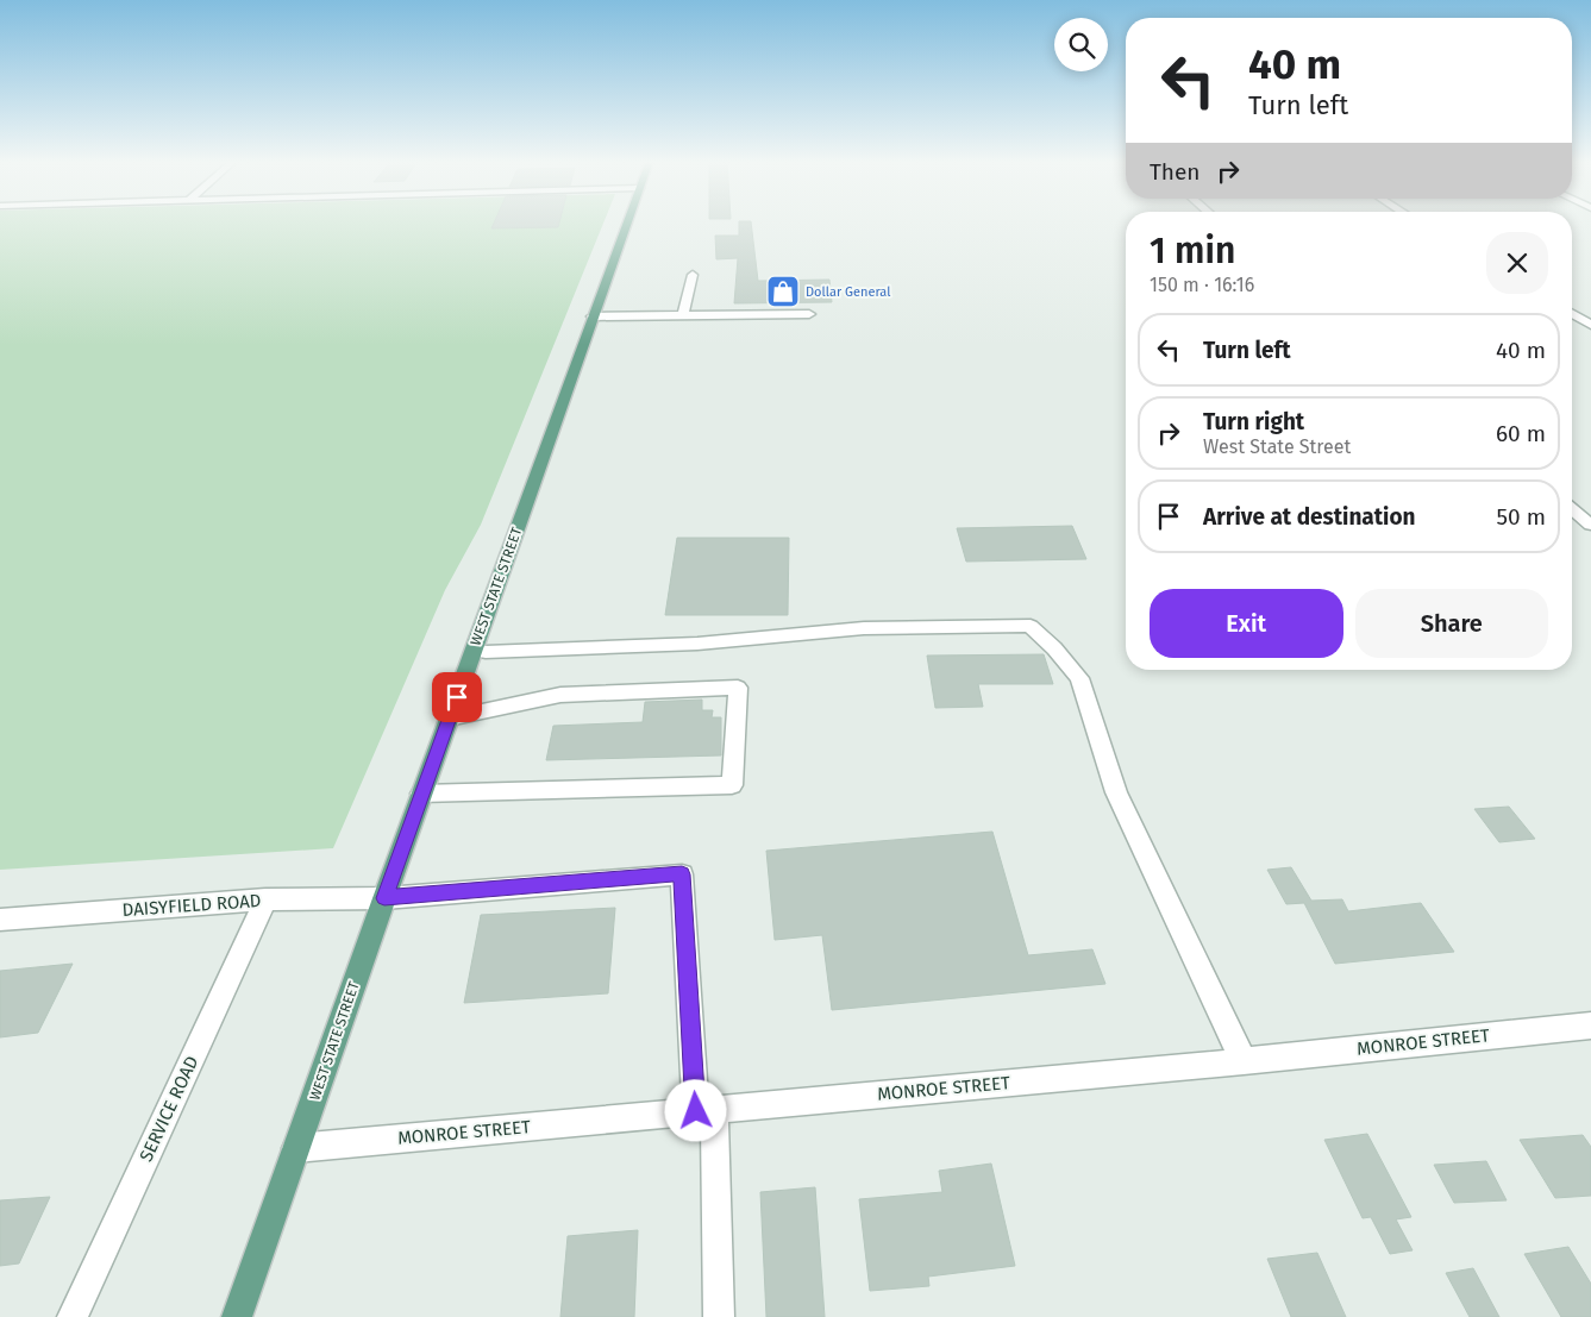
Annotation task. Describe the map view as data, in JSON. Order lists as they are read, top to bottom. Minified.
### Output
{"streets":{"main road":["WEST STATE STREET"],"street":["DAISYFIELD ROAD","MONROE STREET","SERVICE ROAD"]},"crossings":[["WEST STATE STREET","DAISYFIELD ROAD"],["WEST STATE STREET","MONROE STREET"],["DAISYFIELD ROAD","MONROE STREET"],["DAISYFIELD ROAD","SERVICE ROAD"]],"places":{"shop":["Dollar General"]},"page":{"turn":["40 m","Turn left"],"then":"Then","heading":["1 min","150 m · 16:16"],"list":[{"name":"Turn left","value":"40 m"},{"name":"Turn right","note":"West State Street","value":"60 m"},{"name":"Arrive at destination","value":"50 m"}],"buttons":["Exit","Share"]}}
